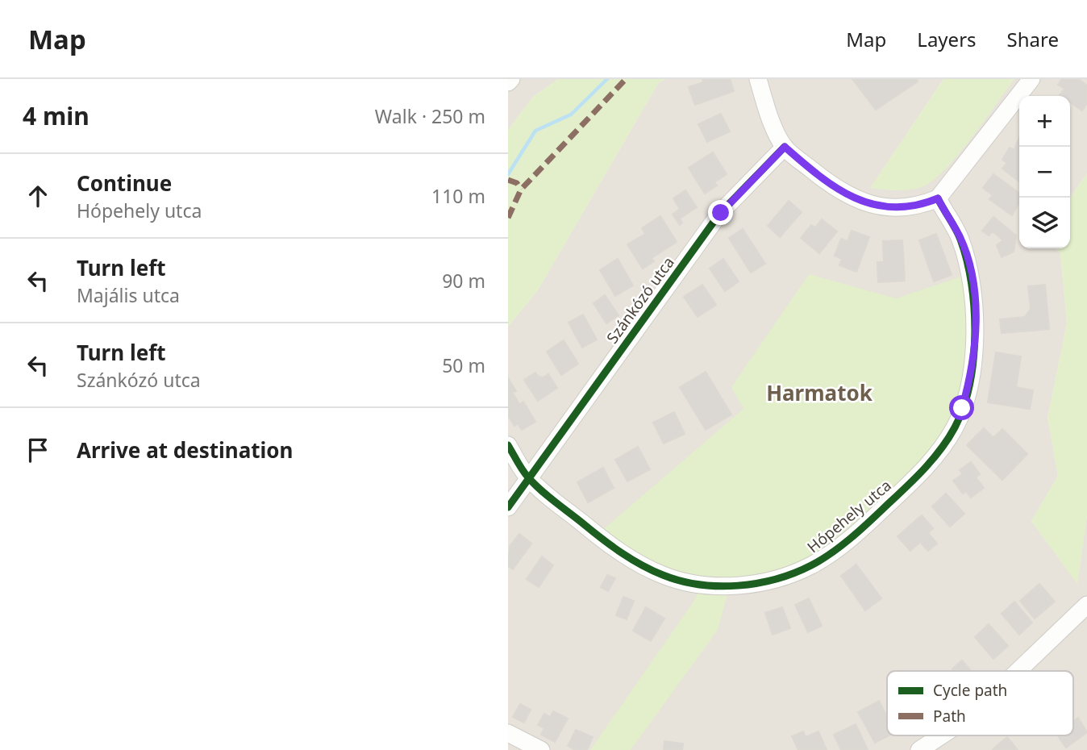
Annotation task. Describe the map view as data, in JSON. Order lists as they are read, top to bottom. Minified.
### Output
{"streets":{"street":["Szánkózó utca","Hópehely utca"]},"crossings":[["Szánkózó utca","Hópehely utca"]],"districts":["Harmatok"],"legend":["Cycle path","Path"],"page":{"header":"Map","nav":["Map","Layers","Share"],"heading":["4 min","Walk · 250 m"],"map_buttons":["+","−"],"list":[["Continue","Hópehely utca","110 m"],["Turn left","Majális utca","90 m"],["Turn left","Szánkózó utca","50 m"],"Arrive at destination"]}}
